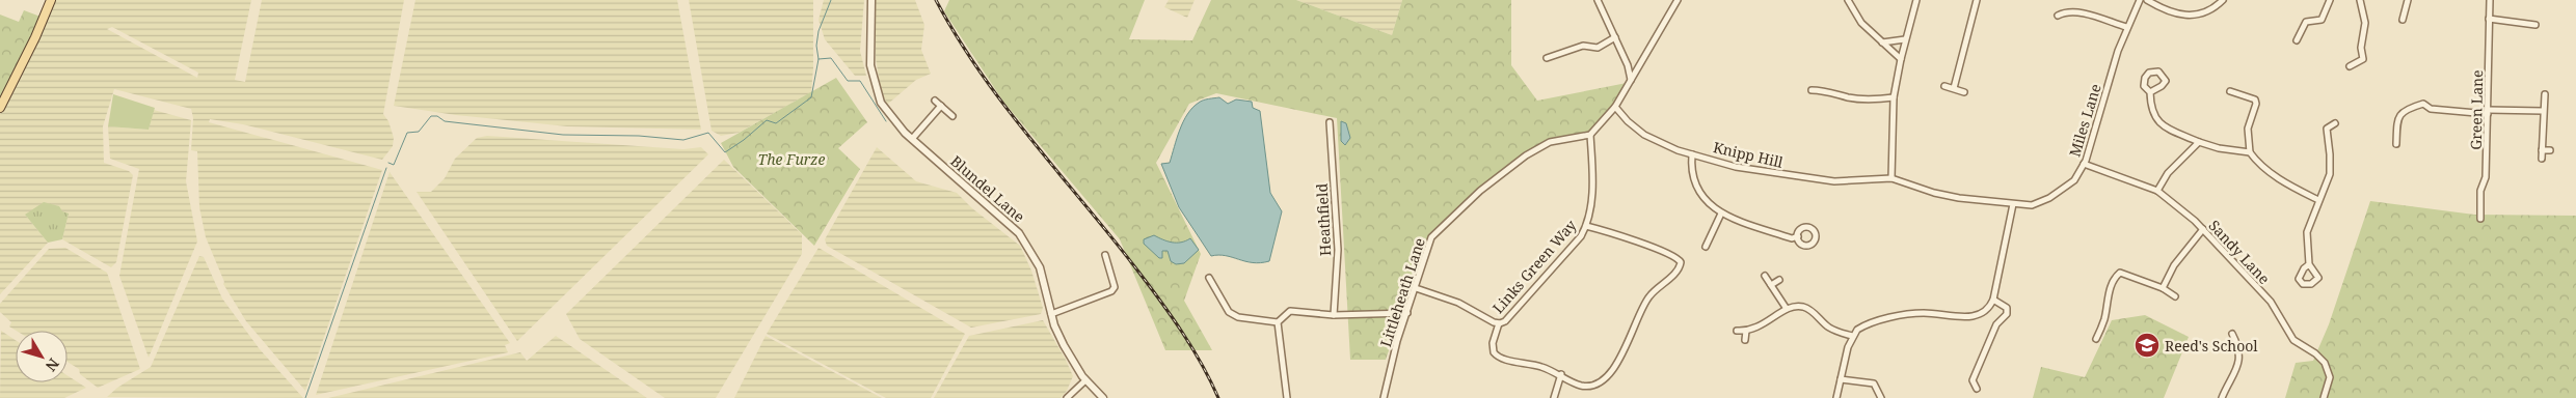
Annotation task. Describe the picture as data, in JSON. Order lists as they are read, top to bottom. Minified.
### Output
{"streets":{"street":["Green Lane","Miles Lane","Knipp Hill","Blundel Lane","Heathfield","Sandy Lane","Links Green Way","Littleheath Lane"]},"crossings":[["Miles Lane","Knipp Hill"],["Miles Lane","Sandy Lane"],["Links Green Way","Littleheath Lane"]],"parks":["The Furze"],"places":{"school or university":["Reed's School"]},"north":"bottom right"}
